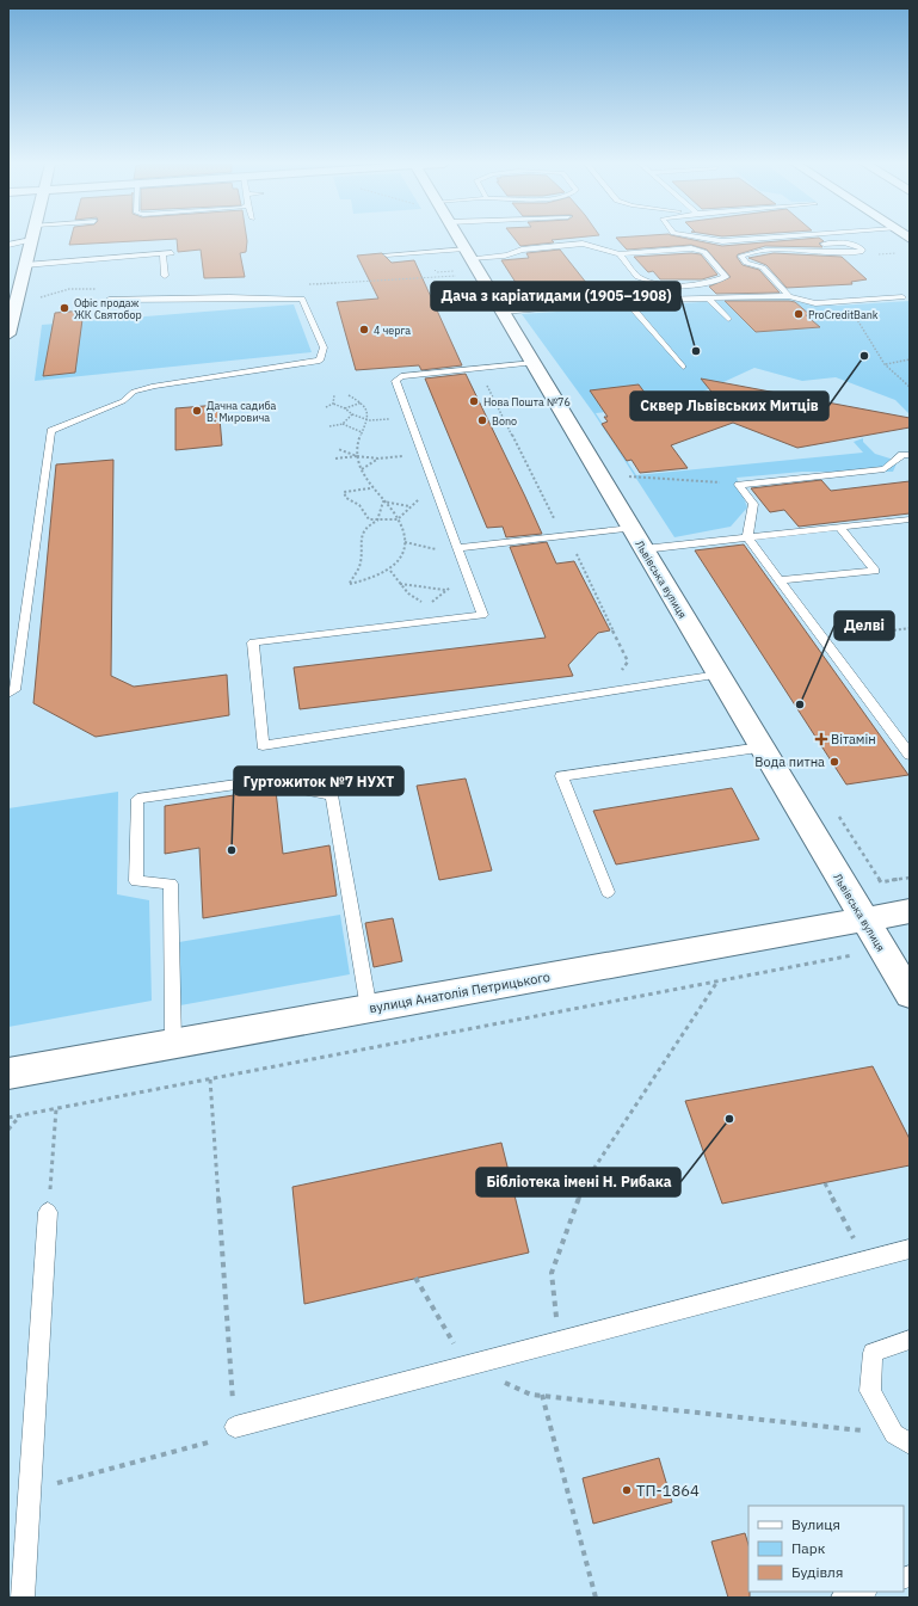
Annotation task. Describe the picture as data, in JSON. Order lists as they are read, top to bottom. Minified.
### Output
{"streets":{"street":["Львівська вулиця","вулиця Анатолія Петрицького"]},"crossings":[["Львівська вулиця","вулиця Анатолія Петрицького"]],"places":{"other":["Офіс продаж ЖК Святобор","ProCreditBank","4 черга","Дача з каріатидами (1905–1908)","Сквер Львівських Митців","Нова Пошта №76","Дачна садиба В. Мировича","Bono","Делві","Вода питна","Гуртожиток №7 НУХТ","Бібліотека імені Н. Рибака","ТП-1864"],"health":["Вітамін"]},"legend":["Вулиця","Парк","Будівля"]}
